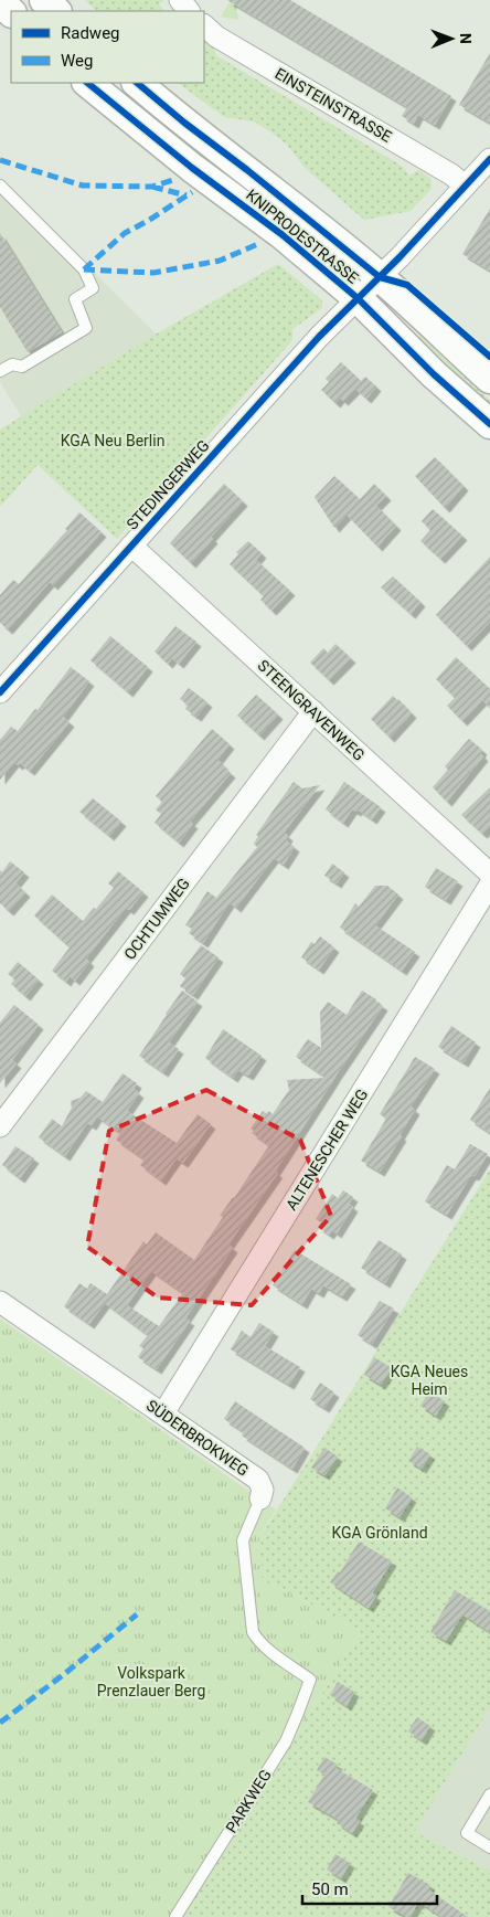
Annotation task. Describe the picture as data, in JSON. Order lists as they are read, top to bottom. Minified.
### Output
{"streets":{"main road":["KNIPRODESTRASSE"],"street":["EINSTEINSTRASSE","STEDINGERWEG","STEENGRAVENWEG","OCHTUMWEG","ALTENESCHER WEG","SÜDERBROKWEG"],"lane":["PARKWEG"]},"crossings":[["EINSTEINSTRASSE","STEDINGERWEG"],["KNIPRODESTRASSE","STEDINGERWEG"],["STEDINGERWEG","STEENGRAVENWEG"],["STEENGRAVENWEG","OCHTUMWEG"],["ALTENESCHER WEG","SÜDERBROKWEG"],["SÜDERBROKWEG","PARKWEG"]],"parks":["KGA Neu Berlin","KGA Neues Heim","KGA Grönland","Volkspark Prenzlauer Berg"],"legend":["Radweg","Weg"],"scale_bar":"50 m","north":"right"}
